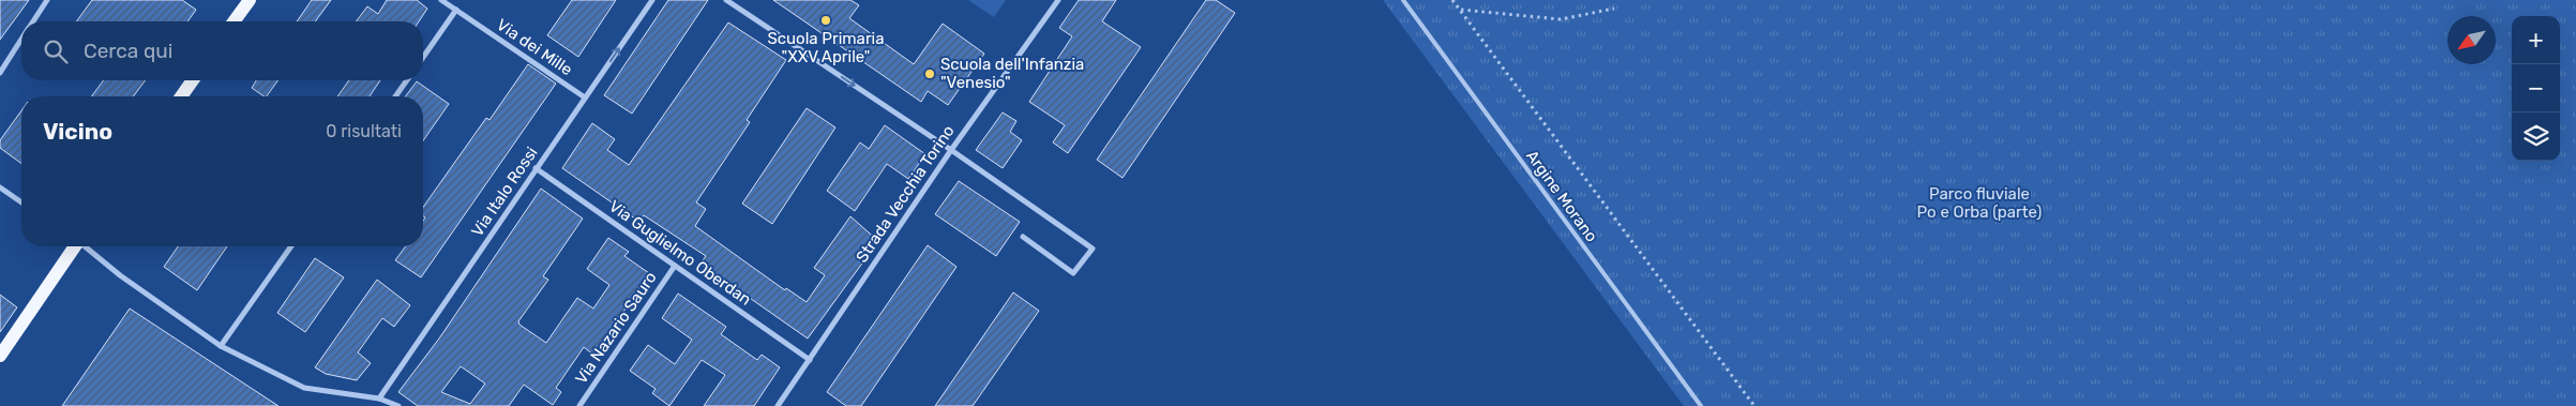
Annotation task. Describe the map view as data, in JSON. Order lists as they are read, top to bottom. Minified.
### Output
{"streets":{"street":["Via dei Mille","Via Italo Rossi","Strada Vecchia Torino","Via Guglielmo Oberdan","Via Nazario Sauro"],"lane":["Argine Morano"]},"crossings":[["Via dei Mille","Via Italo Rossi"],["Via Italo Rossi","Via Guglielmo Oberdan"],["Strada Vecchia Torino","Via Guglielmo Oberdan"],["Via Guglielmo Oberdan","Via Nazario Sauro"]],"parks":["Parco fluviale Po e Orba (parte)"],"places":["Scuola Primaria \"XXV Aprile\"","Scuola dell'Infanzia \"Venesio\""],"north":"bottom left","page":{"map_buttons":["+","−"],"search":"Cerca qui","heading":["Vicino","0 risultati"]}}
